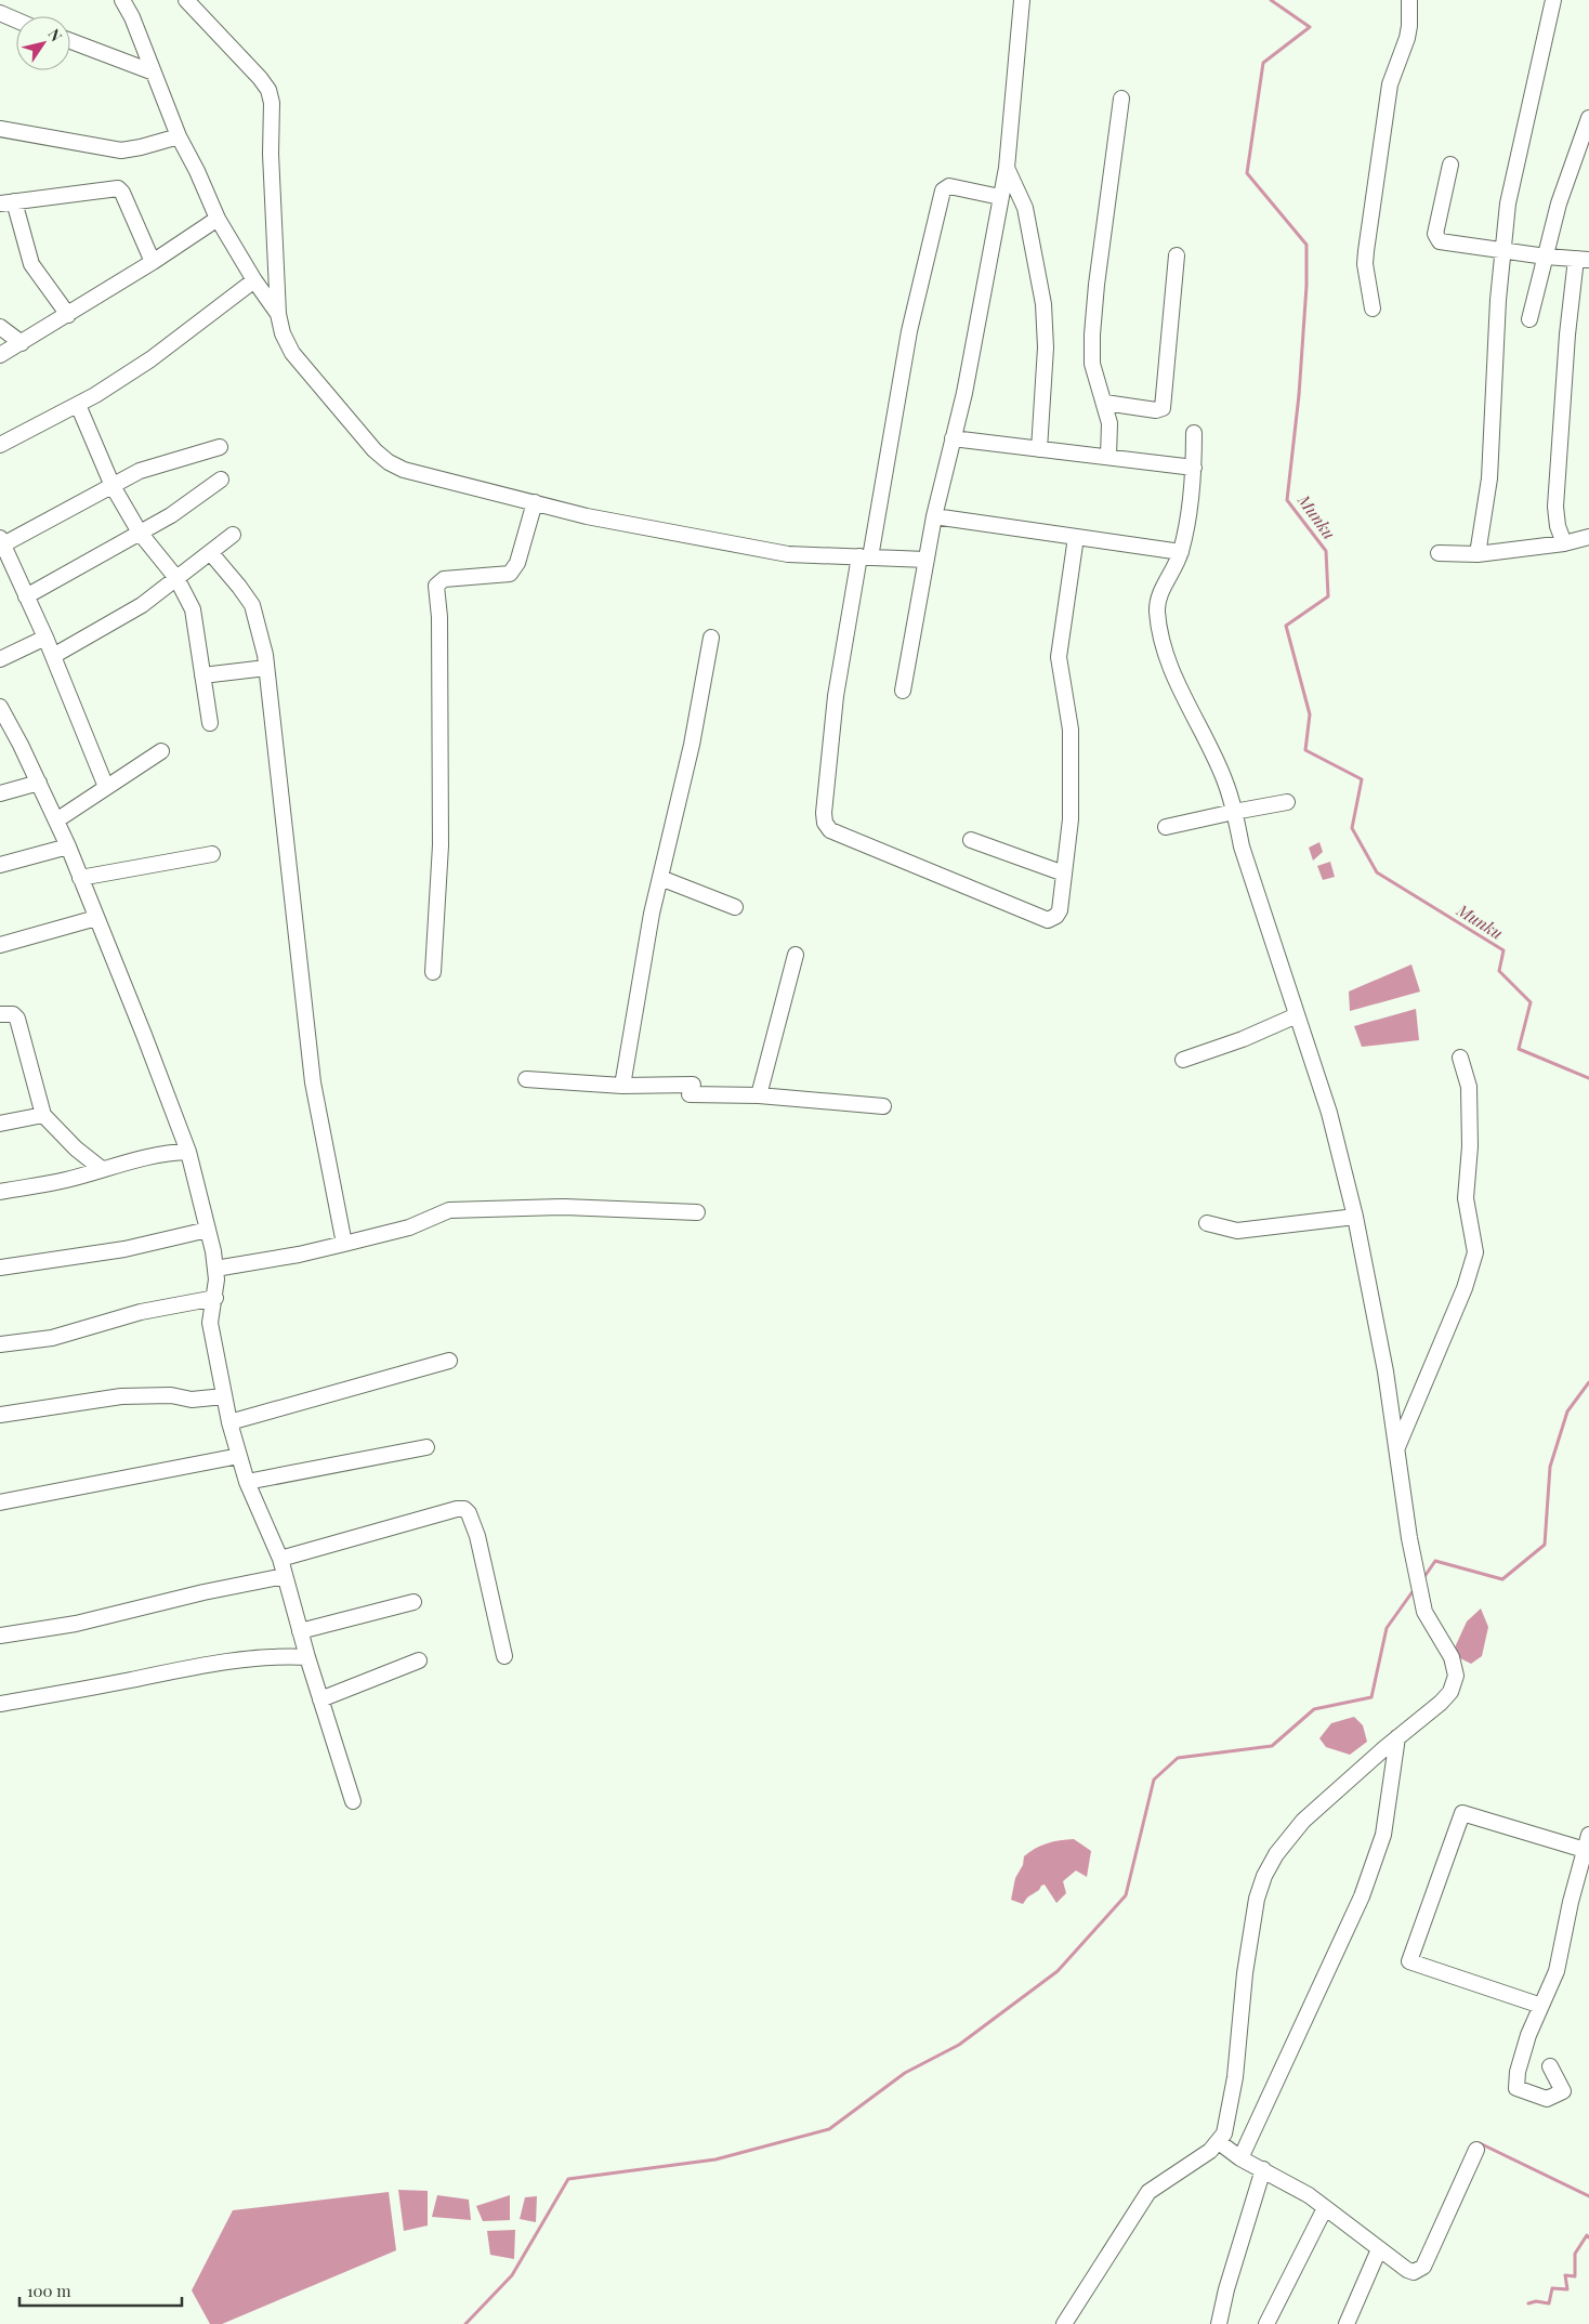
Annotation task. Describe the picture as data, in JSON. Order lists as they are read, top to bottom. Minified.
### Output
{"water":["Munku"],"scale_bar":"100 m","north":"top right"}
